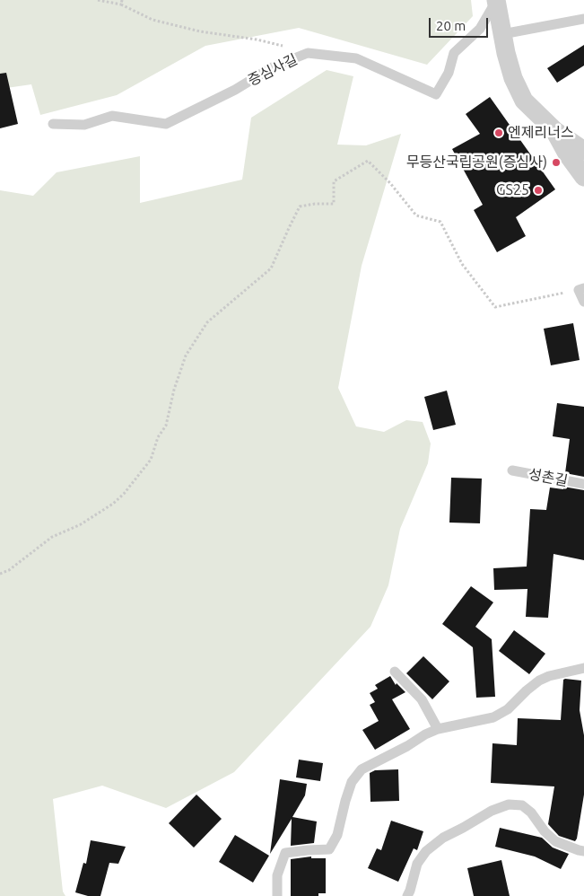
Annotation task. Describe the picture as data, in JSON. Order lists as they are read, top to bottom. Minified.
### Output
{"streets":{"street":["증심사길"],"lane":["성촌길"]},"places":["엔제리너스","무등산국립공원(증심사)","GS25"],"scale_bar":"20 m"}
